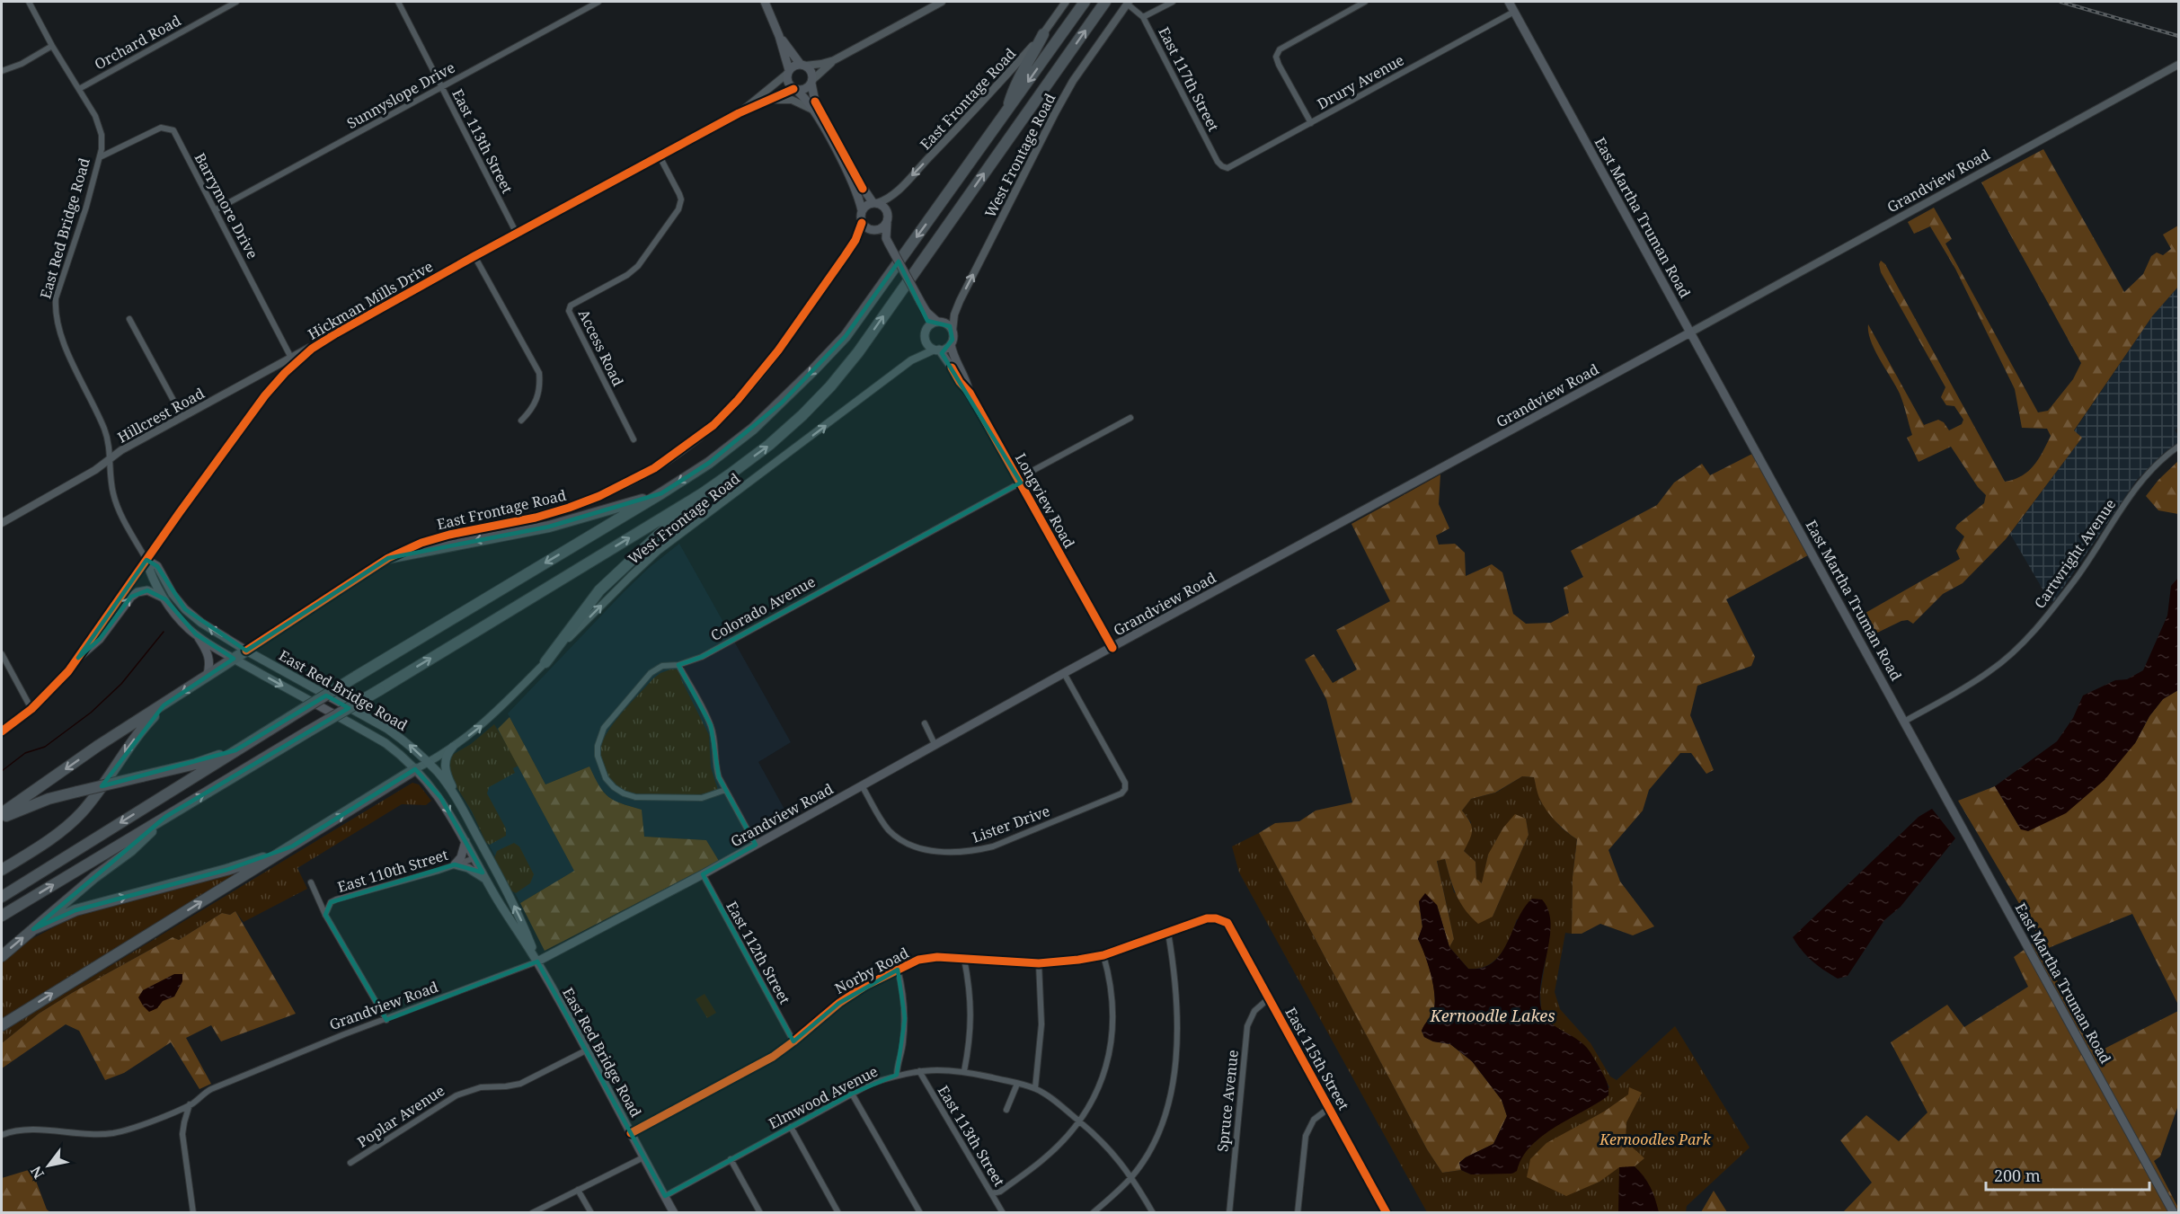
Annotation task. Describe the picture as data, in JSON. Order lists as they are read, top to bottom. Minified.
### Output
{"streets":{"main road":["Grandview Road","East Martha Truman Road","East Red Bridge Road","Longview Road"],"street":["Orchard Road","East 117th Street","Drury Avenue","Sunnyslope Drive","East Frontage Road","East 113th Street","West Frontage Road","Barrymore Drive","Hickman Mills Drive","Access Road","Hillcrest Road","Cartwright Avenue","Colorado Avenue","Lister Drive","East 110th Street","East 112th Street","Norby Road","East 115th Street","Elmwood Avenue","Spruce Avenue","Poplar Avenue"]},"crossings":[["Orchard Road","East Red Bridge Road"],["East 117th Street","Drury Avenue"],["East 117th Street","West Frontage Road"],["Drury Avenue","East Martha Truman Road"],["Sunnyslope Drive","East 113th Street"],["Sunnyslope Drive","Barrymore Drive"],["East Frontage Road","East Red Bridge Road"],["East 113th Street","Hickman Mills Drive"],["East 113th Street","Norby Road"],["East 113th Street","Elmwood Avenue"],["West Frontage Road","East Red Bridge Road"],["West Frontage Road","Longview Road"],["Grandview Road","East Martha Truman Road"],["Grandview Road","East Red Bridge Road"],["Grandview Road","Longview Road"],["Grandview Road","Lister Drive"],["Grandview Road","East 110th Street"],["Grandview Road","East 112th Street"],["Barrymore Drive","East Red Bridge Road"],["Barrymore Drive","Hillcrest Road"],["East Martha Truman Road","Cartwright Avenue"],["East Red Bridge Road","Hillcrest Road"],["East Red Bridge Road","East 110th Street"],["East Red Bridge Road","Norby Road"],["East Red Bridge Road","Elmwood Avenue"],["East Red Bridge Road","Poplar Avenue"],["Hickman Mills Drive","Access Road"],["Hickman Mills Drive","Hillcrest Road"],["Longview Road","Colorado Avenue"],["East 112th Street","Norby Road"],["Norby Road","East 115th Street"],["East 115th Street","Spruce Avenue"]],"one_way":["West Frontage Road"],"water":["Kernoodle Lakes"],"parks":["Kernoodles Park"],"scale_bar":"200 m","north":"bottom left"}
